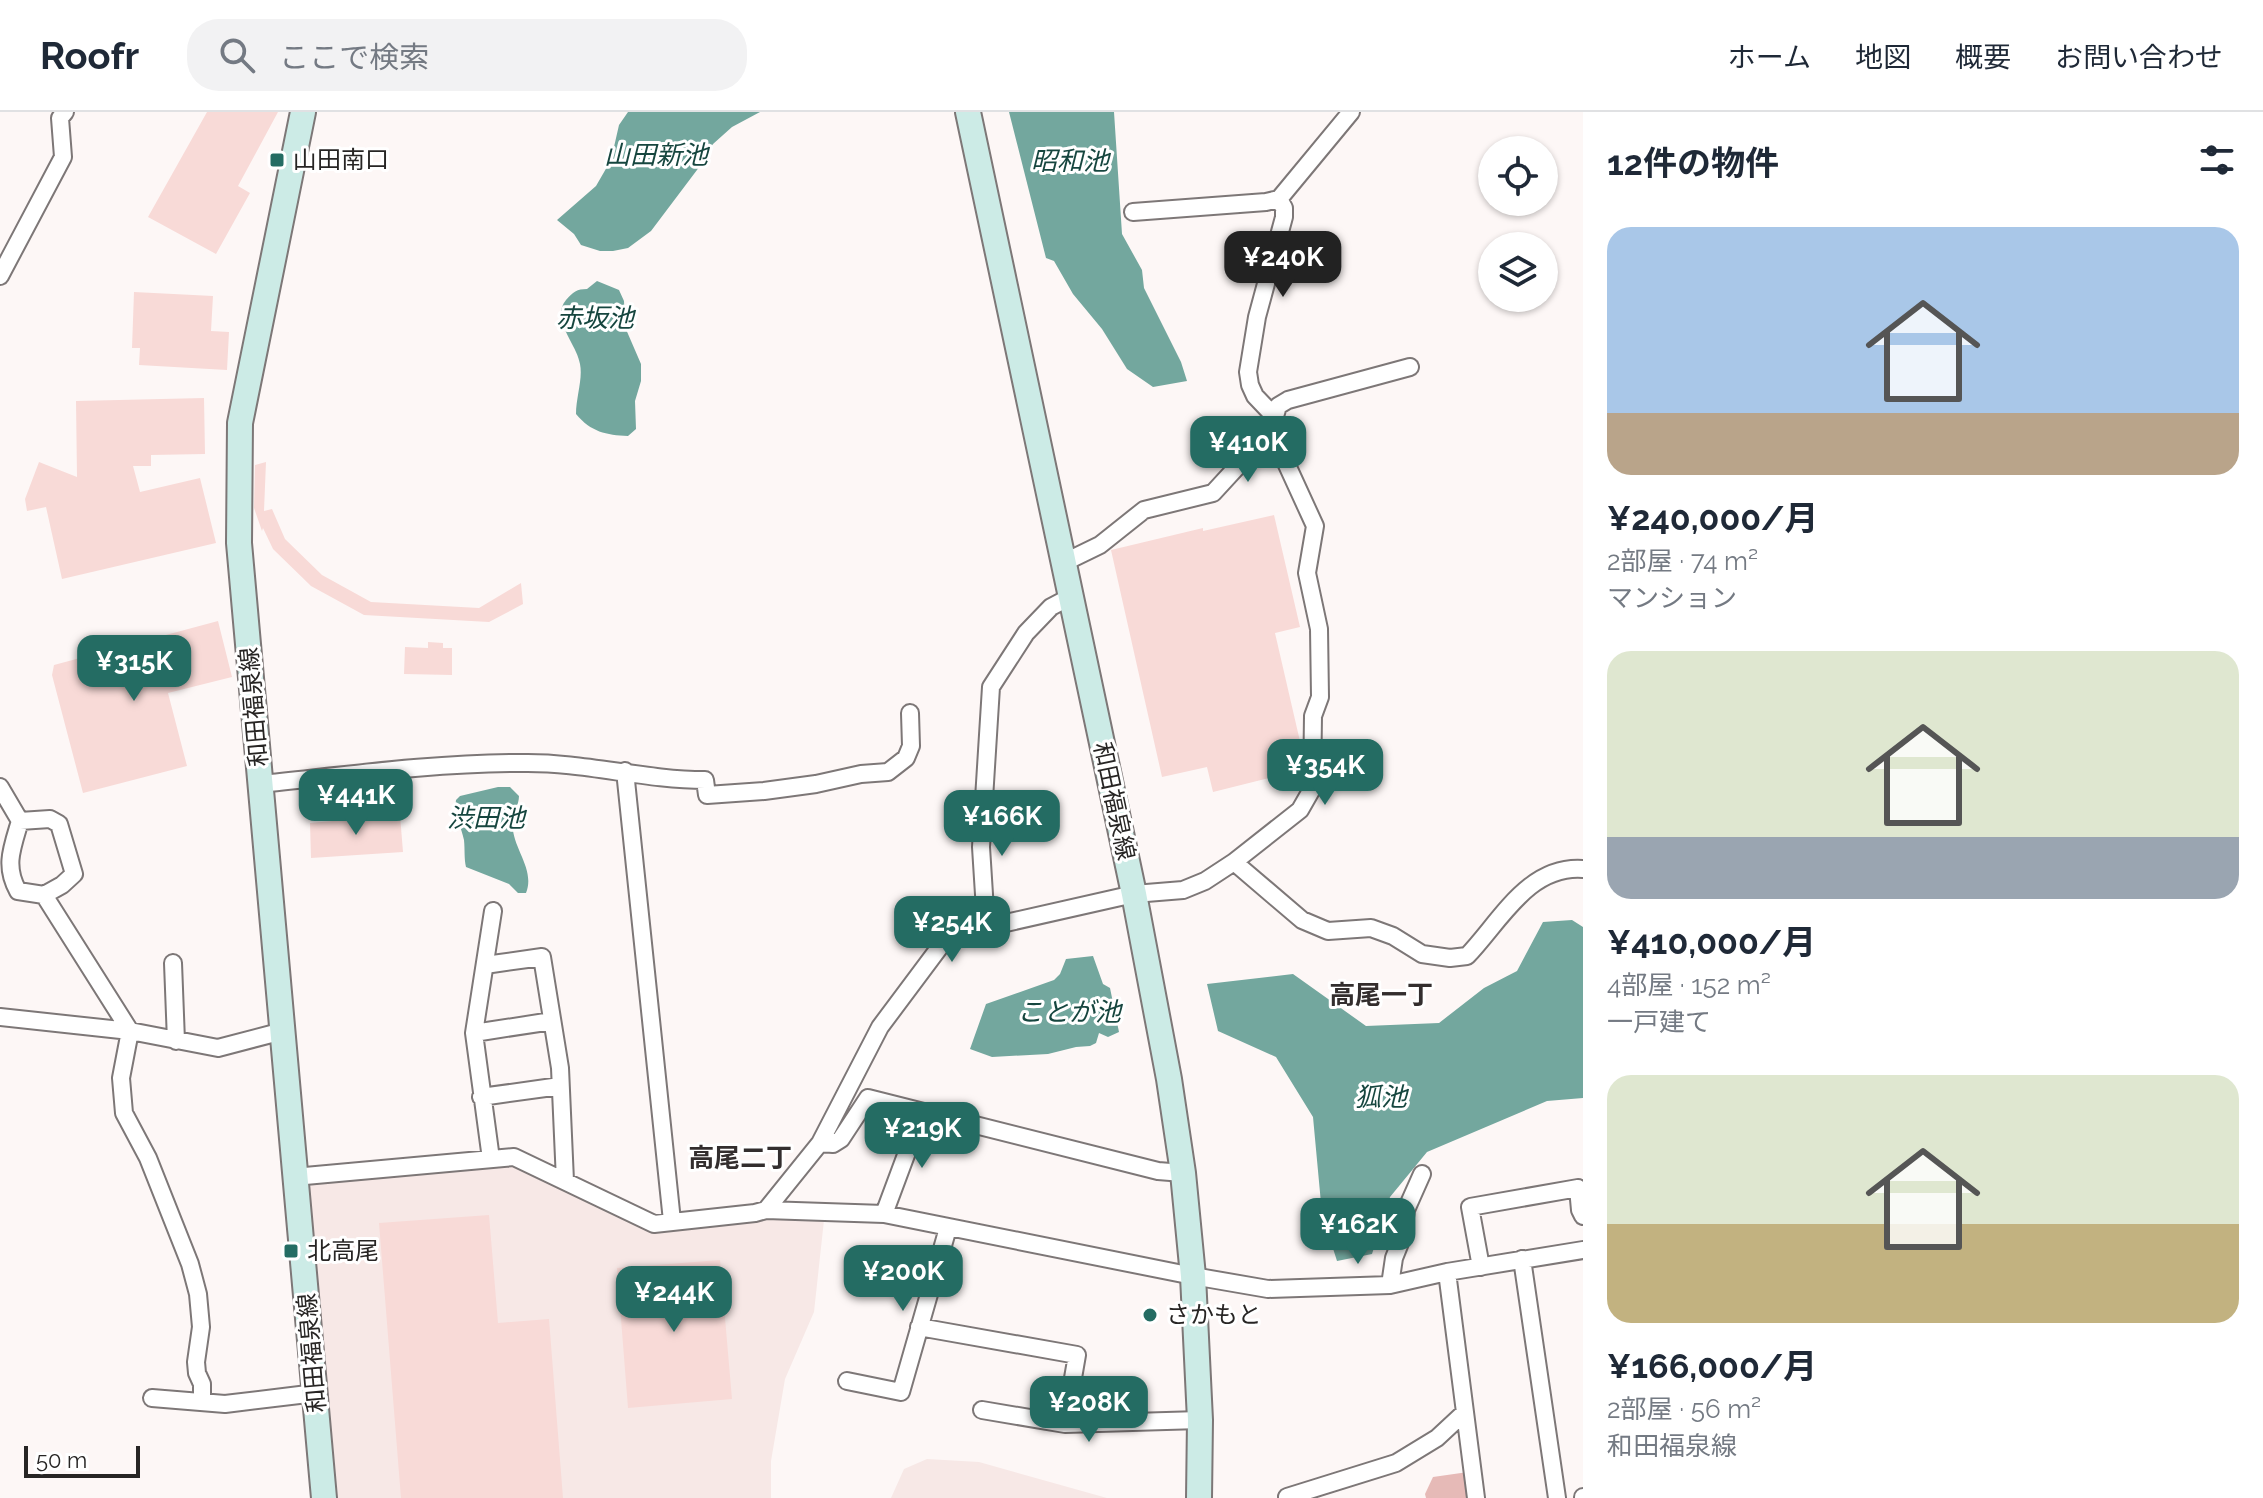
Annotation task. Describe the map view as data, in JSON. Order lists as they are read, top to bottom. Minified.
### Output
{"streets":{"main road":["和田福泉線"]},"districts":["高尾一丁","高尾二丁"],"water":["山田新池","昭和池","赤坂池","渋田池","ことが池","狐池"],"places":{"transit":["山田南口","北高尾"],"other":["さかもと"]},"scale_bar":"50 m","page":{"header":"Roofr","search":"ここで検索","nav":["ホーム","地図","概要","お問い合わせ"],"heading":"12件の物件","list":[{"name":"¥240,000/月","note":"2部屋 · 74 m² · マンション"},{"name":"¥410,000/月","note":"4部屋 · 152 m² · 一戸建て"},{"name":"¥166,000/月","note":"2部屋 · 56 m² · 和田福泉線"}],"price":["¥240K","¥410K","¥315K","¥354K","¥441K","¥166K","¥254K","¥219K","¥162K","¥200K","¥244K","¥208K"],"scale":"50 m"}}
